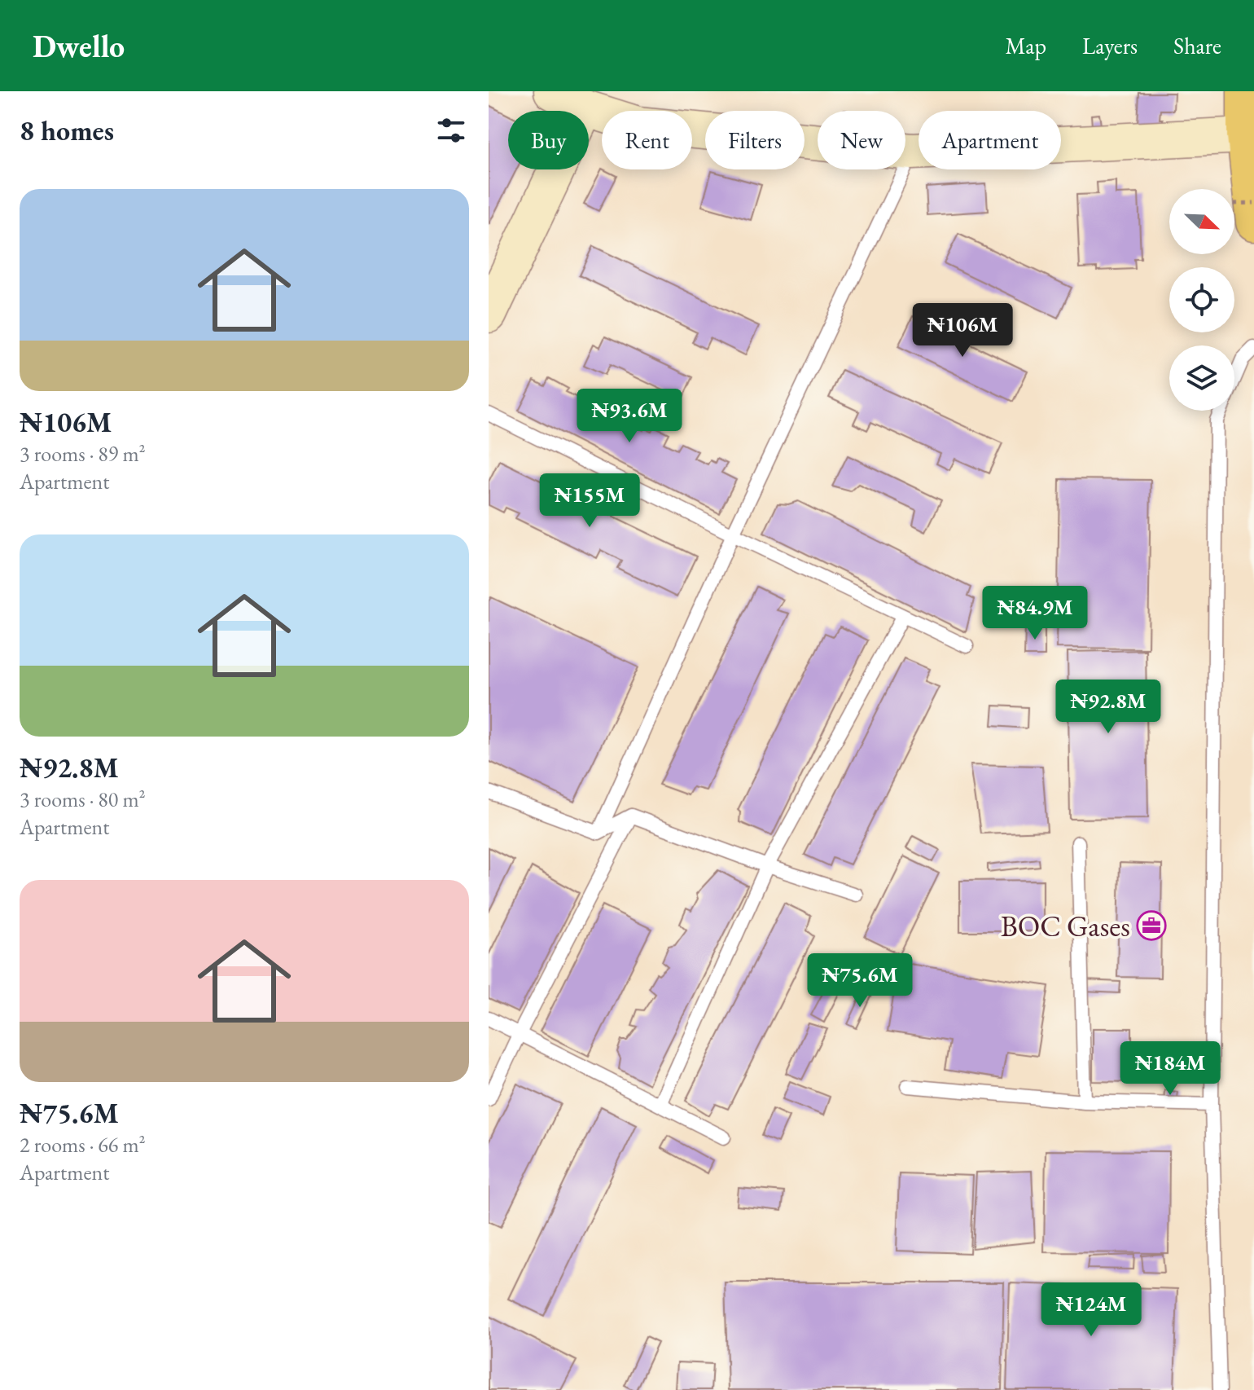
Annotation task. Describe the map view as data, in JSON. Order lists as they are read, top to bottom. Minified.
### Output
{"places":{"office":["BOC Gases"]},"north":"bottom right","page":{"header":"Dwello","nav":["Map","Layers","Share"],"heading":"8 homes","chip":["Buy","Rent","Filters","New","Apartment"],"list":[{"name":"₦106M","note":"3 rooms · 89 m² · Apartment"},{"name":"₦92.8M","note":"3 rooms · 80 m² · Apartment"},{"name":"₦75.6M","note":"2 rooms · 66 m² · Apartment"}],"price":["₦106M","₦93.6M","₦155M","₦84.9M","₦92.8M","₦75.6M","₦184M","₦124M"]}}
